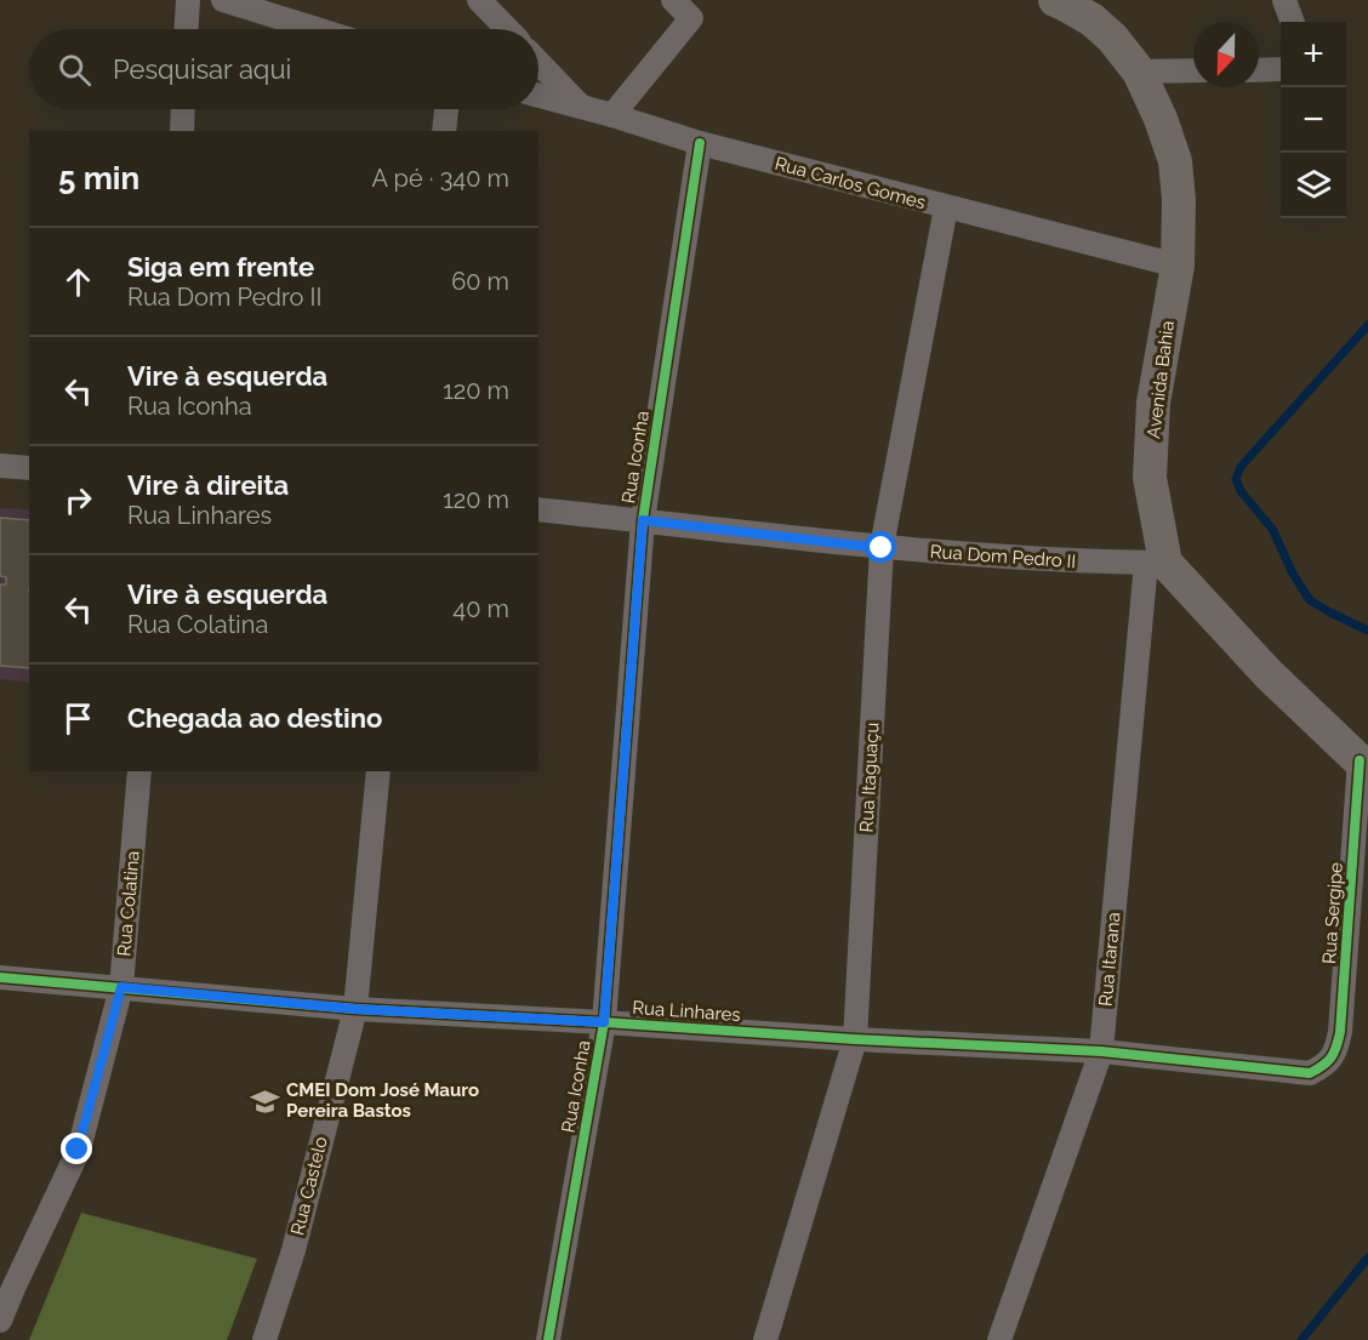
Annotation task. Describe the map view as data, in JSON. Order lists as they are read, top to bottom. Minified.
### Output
{"streets":{"street":["Rua Carlos Gomes","Avenida Bahia","Rua Iconha","Rua Dom Pedro II","Rua Itaguaçu","Rua Colatina","Rua Sergipe","Rua Itarana","Rua Linhares","Rua Castelo"]},"crossings":[["Rua Carlos Gomes","Avenida Bahia"],["Rua Carlos Gomes","Rua Iconha"],["Rua Carlos Gomes","Rua Itaguaçu"],["Avenida Bahia","Rua Dom Pedro II"],["Avenida Bahia","Rua Itarana"],["Rua Iconha","Rua Dom Pedro II"],["Rua Iconha","Rua Linhares"],["Rua Dom Pedro II","Rua Itaguaçu"],["Rua Dom Pedro II","Rua Itarana"],["Rua Itaguaçu","Rua Linhares"],["Rua Colatina","Rua Linhares"],["Rua Sergipe","Rua Linhares"],["Rua Itarana","Rua Linhares"],["Rua Linhares","Rua Castelo"]],"places":{"school or university":["CMEI Dom José Mauro Pereira Bastos"]},"north":"bottom","page":{"map_buttons":["+","−"],"search":"Pesquisar aqui","heading":["5 min","A pé · 340 m"],"list":[["Siga em frente","Rua Dom Pedro II","60 m"],["Vire à esquerda","Rua Iconha","120 m"],["Vire à direita","Rua Linhares","120 m"],["Vire à esquerda","Rua Colatina","40 m"],"Chegada ao destino"]}}
